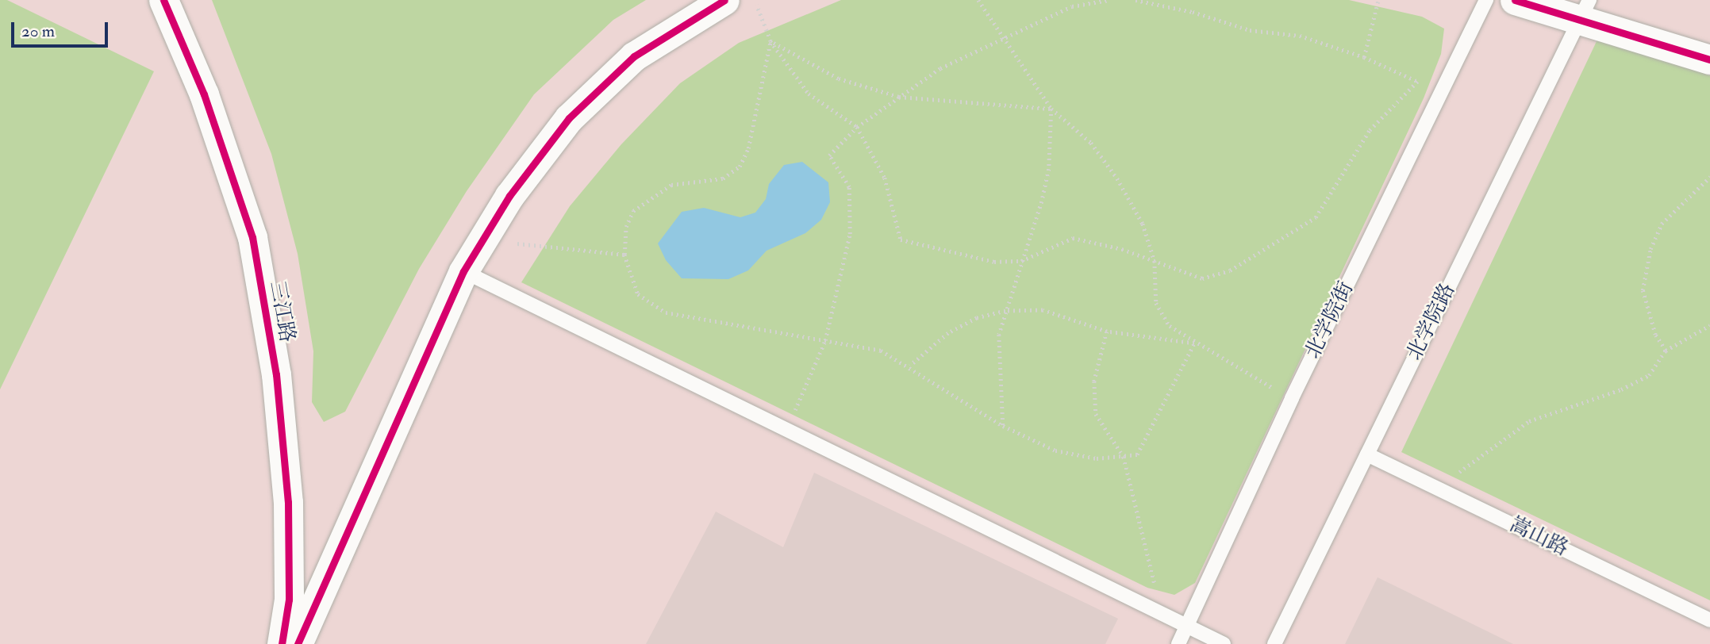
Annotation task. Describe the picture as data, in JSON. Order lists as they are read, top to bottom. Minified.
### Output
{"streets":{"street":["三江路"],"lane":["北学院街","北学院路","嵩山路"]},"crossings":[["北学院路","嵩山路"]],"scale_bar":"20 m"}
